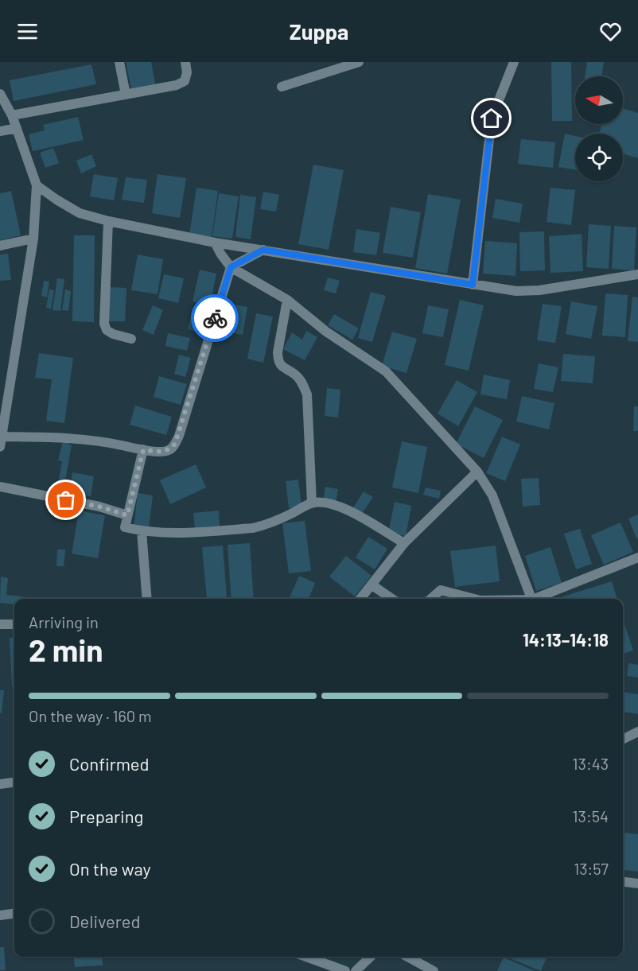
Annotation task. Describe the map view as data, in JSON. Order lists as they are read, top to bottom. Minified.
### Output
{"north":"left","page":{"header":"Zuppa","heading":["2 min","Arriving in","14:13–14:18"],"bar":"On the way · 160 m","list":[["Confirmed","13:43"],["Preparing","13:54"],["On the way","13:57"],"Delivered"]}}
